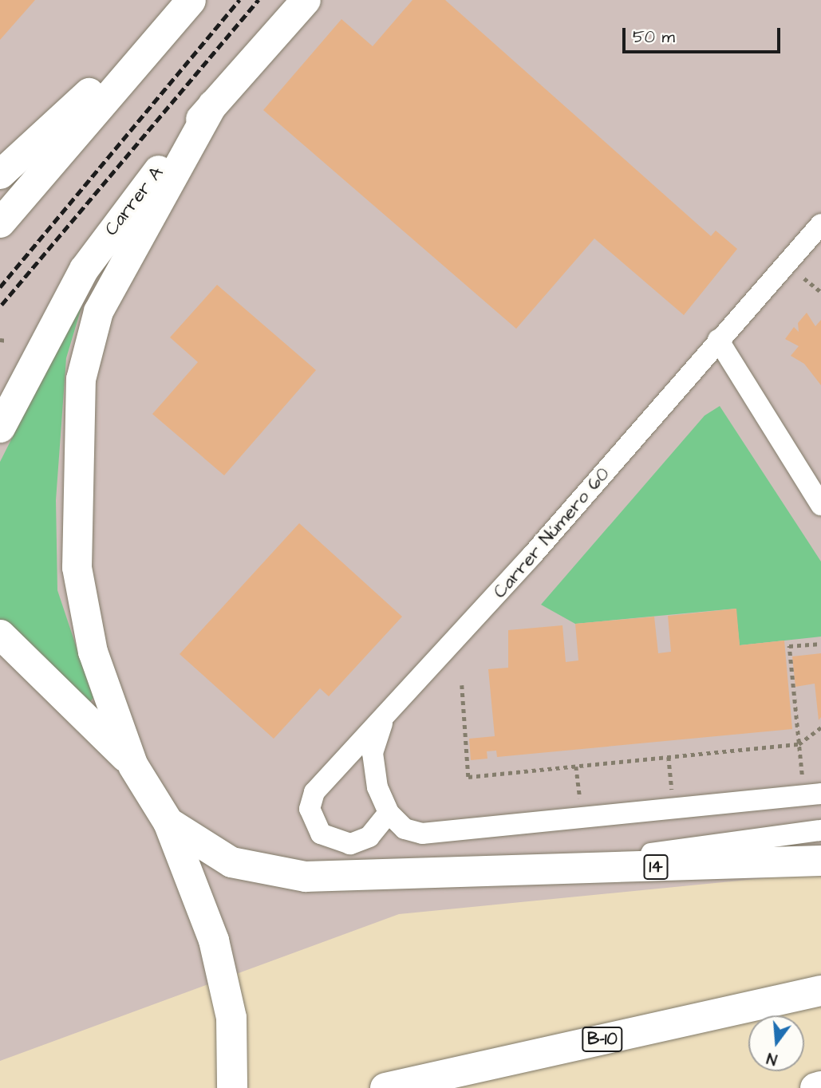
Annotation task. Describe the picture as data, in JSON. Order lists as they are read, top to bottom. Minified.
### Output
{"streets":{"highway":["14","B-10"],"main road":["Carrer A"],"street":["Carrer Número 60"]},"scale_bar":"50 m","north":"bottom"}
